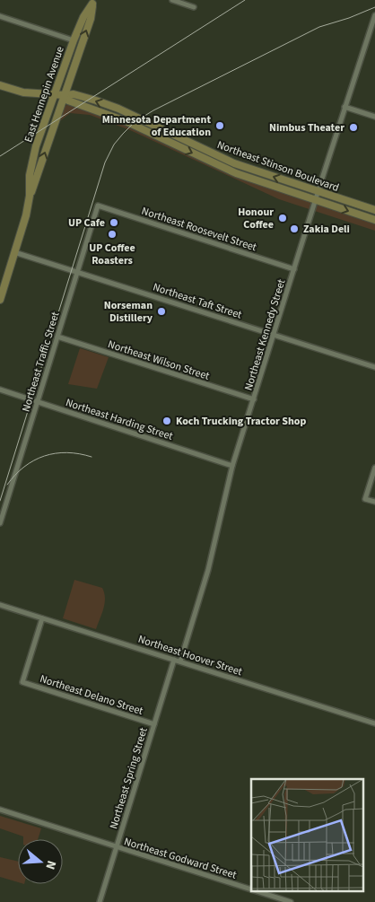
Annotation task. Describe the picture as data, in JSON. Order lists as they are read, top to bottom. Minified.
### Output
{"streets":{"main road":["East Hennepin Avenue","Northeast Stinson Boulevard"],"street":["Northeast Roosevelt Street","Northeast Taft Street","Northeast Kennedy Street","Northeast Wilson Street","Northeast Traffic Street","Northeast Harding Street","Northeast Hoover Street","Northeast Delano Street","Northeast Spring Street","Northeast Godward Street"]},"crossings":[["East Hennepin Avenue","Northeast Stinson Boulevard"],["East Hennepin Avenue","Northeast Taft Street"],["Northeast Stinson Boulevard","Northeast Kennedy Street"],["Northeast Roosevelt Street","Northeast Kennedy Street"],["Northeast Roosevelt Street","Northeast Traffic Street"],["Northeast Taft Street","Northeast Kennedy Street"],["Northeast Taft Street","Northeast Traffic Street"],["Northeast Kennedy Street","Northeast Wilson Street"],["Northeast Kennedy Street","Northeast Harding Street"],["Northeast Kennedy Street","Northeast Hoover Street"],["Northeast Wilson Street","Northeast Traffic Street"],["Northeast Traffic Street","Northeast Harding Street"],["Northeast Hoover Street","Northeast Delano Street"],["Northeast Hoover Street","Northeast Spring Street"],["Northeast Delano Street","Northeast Spring Street"],["Northeast Spring Street","Northeast Godward Street"]],"places":["Minnesota Department of Education","Nimbus Theater","Honour Coffee","UP Cafe","Zakia Deli","UP Coffee Roasters","Norseman Distillery","Koch Trucking Tractor Shop"],"north":"right"}
